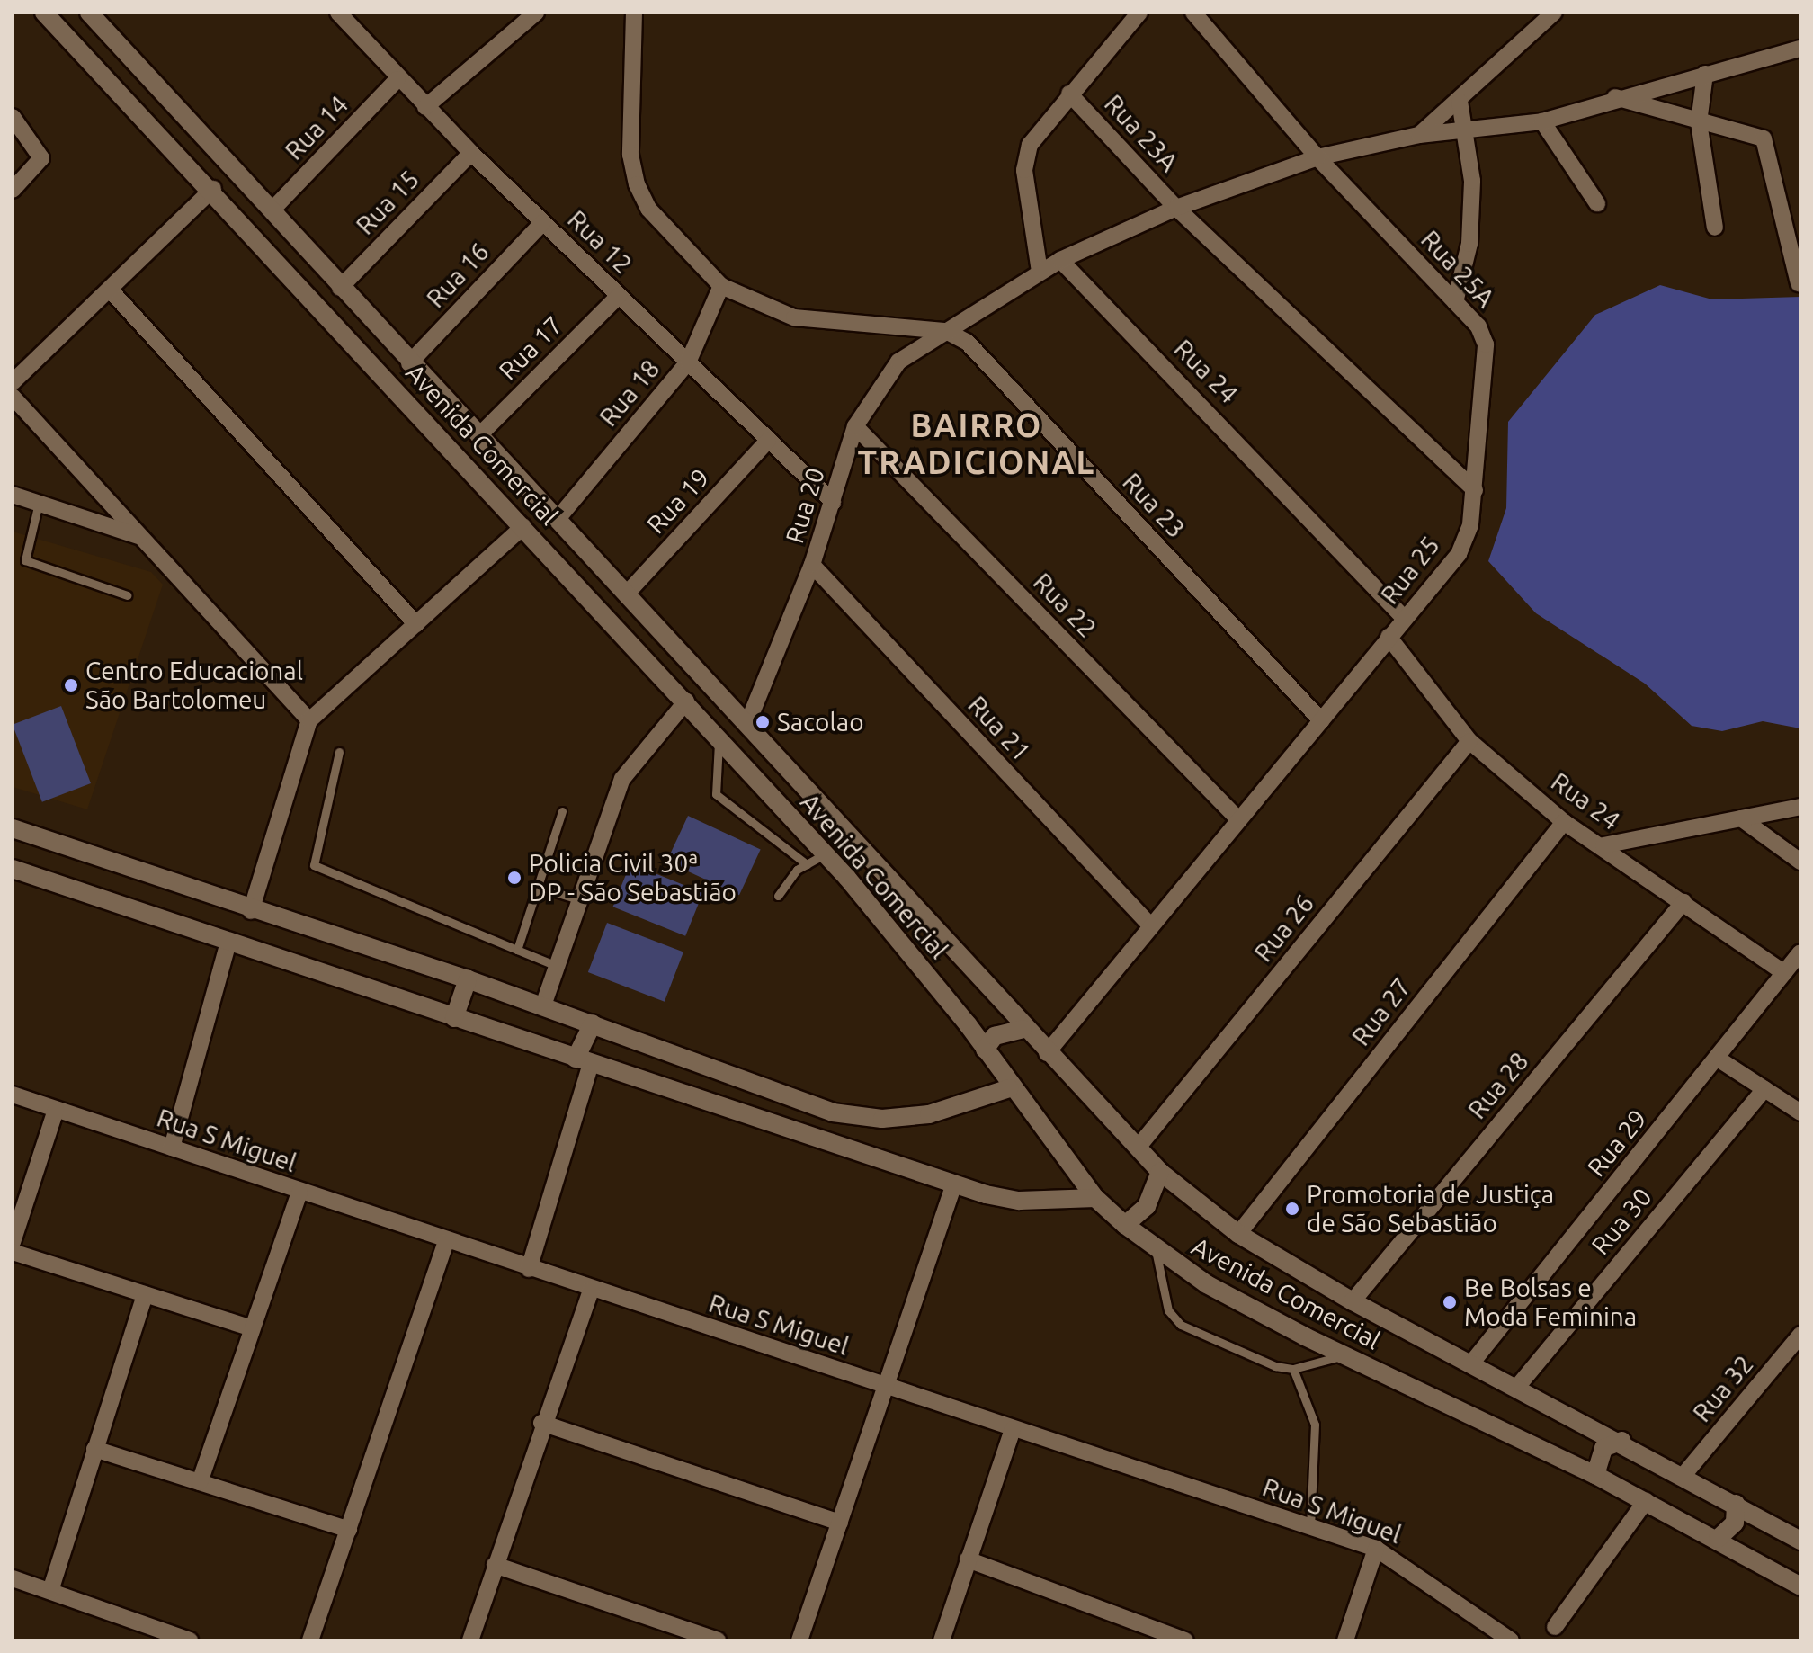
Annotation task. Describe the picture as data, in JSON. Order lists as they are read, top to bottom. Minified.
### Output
{"streets":{"street":["Rua 14","Rua 23A","Rua 15","Rua 12","Rua 25A","Rua 16","Rua 17","Rua 24","Rua 18","Avenida Comercial","Rua 19","Rua 20","Rua 23","Rua 25","Rua 22","Rua 21","Rua 26","Rua 27","Rua 28","Rua S Miguel","Rua 29","Rua 30","Rua 32"]},"crossings":[["Rua 14","Rua 12"],["Rua 14","Avenida Comercial"],["Rua 15","Rua 12"],["Rua 15","Avenida Comercial"],["Rua 12","Rua 16"],["Rua 12","Rua 17"],["Rua 12","Rua 18"],["Rua 12","Rua 19"],["Rua 12","Rua 20"],["Rua 25A","Rua 25"],["Rua 16","Avenida Comercial"],["Rua 17","Avenida Comercial"],["Rua 24","Rua 25"],["Rua 24","Rua 26"],["Rua 24","Rua 27"],["Rua 24","Rua 28"],["Rua 24","Rua 29"],["Rua 18","Avenida Comercial"],["Avenida Comercial","Rua 19"],["Avenida Comercial","Rua 20"],["Avenida Comercial","Rua 25"],["Avenida Comercial","Rua 26"],["Avenida Comercial","Rua 27"],["Avenida Comercial","Rua 28"],["Avenida Comercial","Rua 29"],["Avenida Comercial","Rua 30"],["Avenida Comercial","Rua 32"],["Rua 20","Rua 23"],["Rua 20","Rua 22"],["Rua 20","Rua 21"],["Rua 23","Rua 25"],["Rua 25","Rua 22"],["Rua 25","Rua 21"]],"districts":["BAIRRO TRADICIONAL"],"places":["Centro Educacional São Bartolomeu","Sacolao","Policia Civil 30ª DP - São Sebastião","Promotoria de Justiça de São Sebastião","Be Bolsas e Moda Feminina"]}
